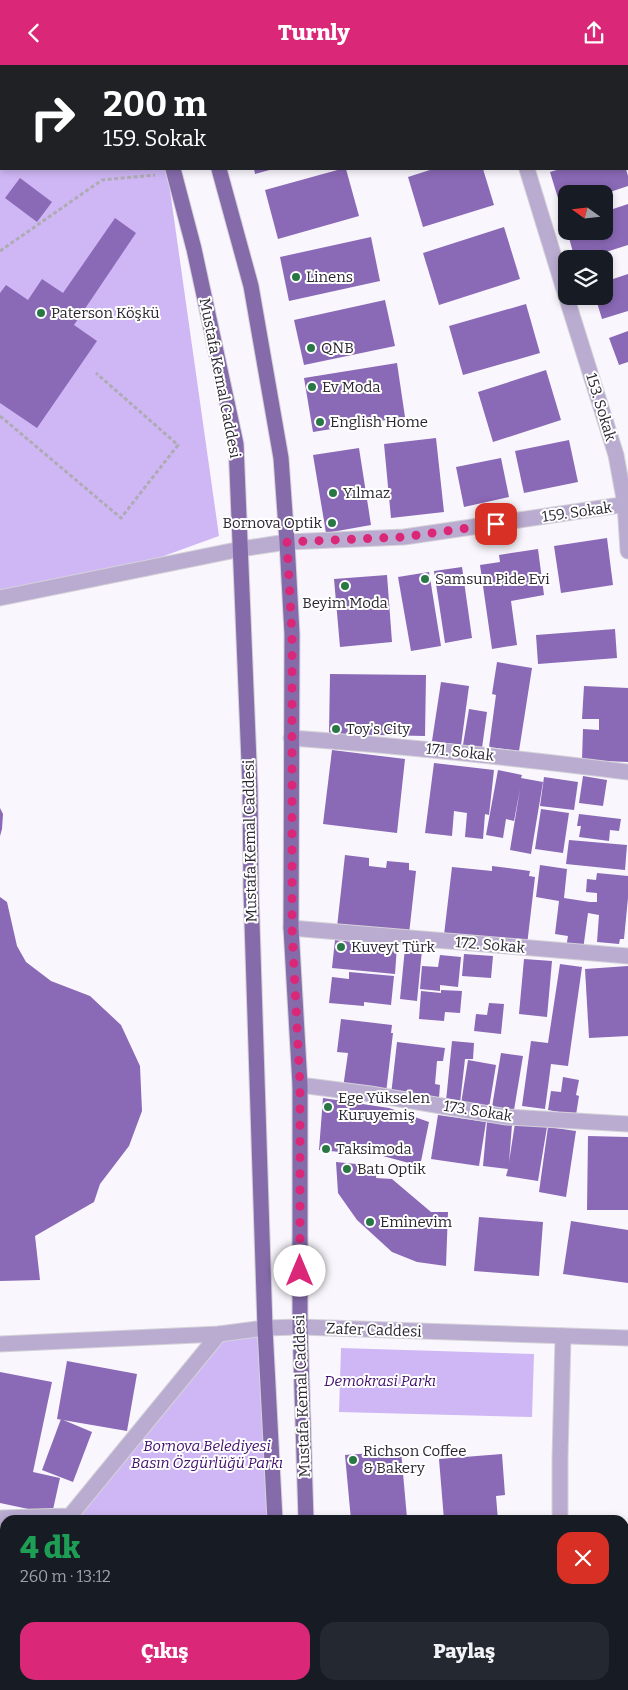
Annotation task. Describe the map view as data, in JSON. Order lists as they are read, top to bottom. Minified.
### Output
{"streets":{"main road":["Mustafa Kemal Caddesi"],"street":["153. Sokak","159. Sokak","171. Sokak","172. Sokak","173. Sokak","Zafer Caddesi"]},"crossings":[["Mustafa Kemal Caddesi","159. Sokak"],["Mustafa Kemal Caddesi","171. Sokak"],["Mustafa Kemal Caddesi","172. Sokak"],["Mustafa Kemal Caddesi","173. Sokak"],["Mustafa Kemal Caddesi","Zafer Caddesi"],["153. Sokak","159. Sokak"]],"parks":["Demokrasi Parkı","Bornova Belediyesi Basın Özgürlüğü Parkı"],"places":["Linens","Paterson Köşkü","QNB","Ev Moda","English Home","Yılmaz","Bornova Optik","Samsun Pide Evi","Beyim Moda","Toy's City","Kuveyt Türk","Ege Yükselen Kuruyemiş","Taksimoda","Batı Optik","Eminevim","Richson Coffee & Bakery"],"north":"left","page":{"header":"Turnly","turn":["200 m","159. Sokak"],"heading":["4 dk","260 m · 13:12"],"buttons":["Çıkış","Paylaş"]}}
